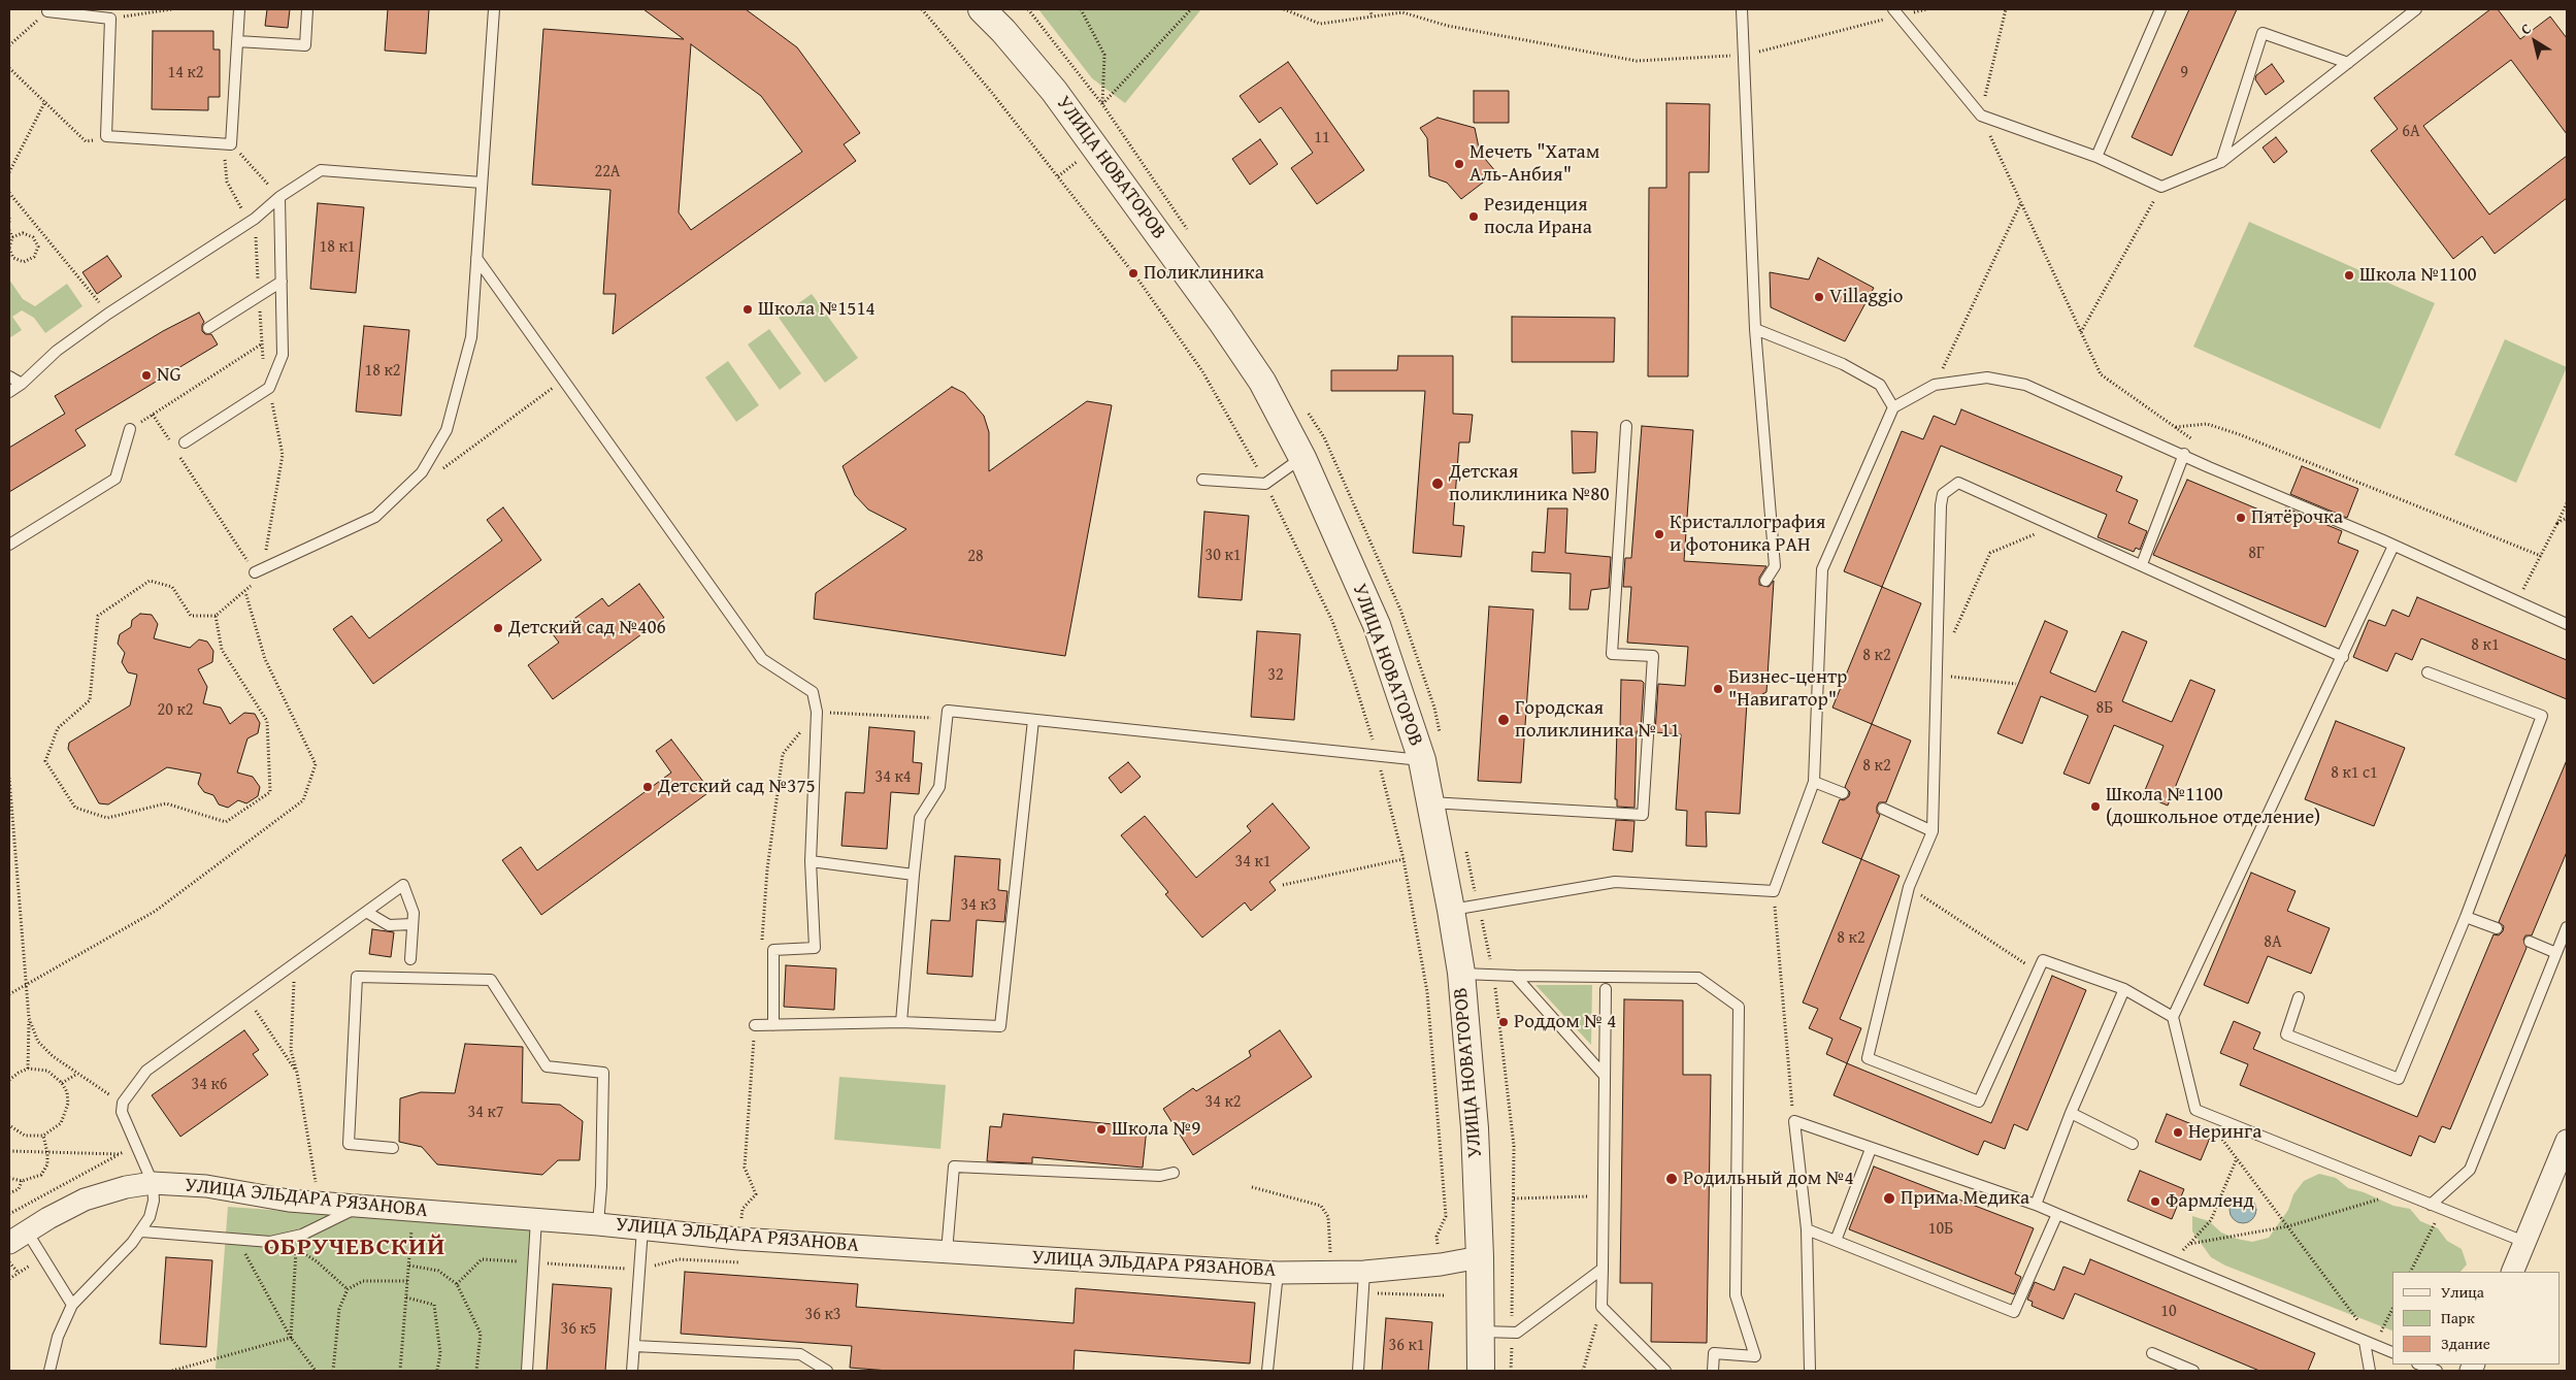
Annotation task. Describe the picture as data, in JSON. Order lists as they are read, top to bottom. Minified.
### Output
{"streets":{"street":["УЛИЦА НОВАТОРОВ","УЛИЦА ЭЛЬДАРА РЯЗАНОВА"]},"crossings":[["УЛИЦА НОВАТОРОВ","УЛИЦА ЭЛЬДАРА РЯЗАНОВА"]],"districts":["ОБРУЧЕВСКИЙ"],"places":["Мечеть \"Хатам Аль-Анбия\"","Резиденция посла Ирана","Поликлиника","Школа №1100","Villaggio","Школа №1514","NG","Детская поликлиника №80","Пятёрочка","Кристаллография и фотоника РАН","Детский сад №406","Бизнеc-центр \"Навигатор\"","Городская поликлиника № 11","Детский сад №375","Школа №1100 (дошкольное отделение)","Роддом № 4","Школа №9","Неринга","Родильный дом №4","Прима Медика","Фармленд"],"house_numbers":["14 к2","9","6А","11","22А","18 к1","18 к2","8Г","30 к1","28","8 к1","8 к2","32","8Б","20 к2","8 к2","8 к1 с1","34 к4","34 к1","34 к3","8 к2","8А","34 к6","34 к2","34 к7","10Б","10","36 к3","36 к5","36 к1"],"legend":["Улица","Парк","Здание"],"north":"top left"}
